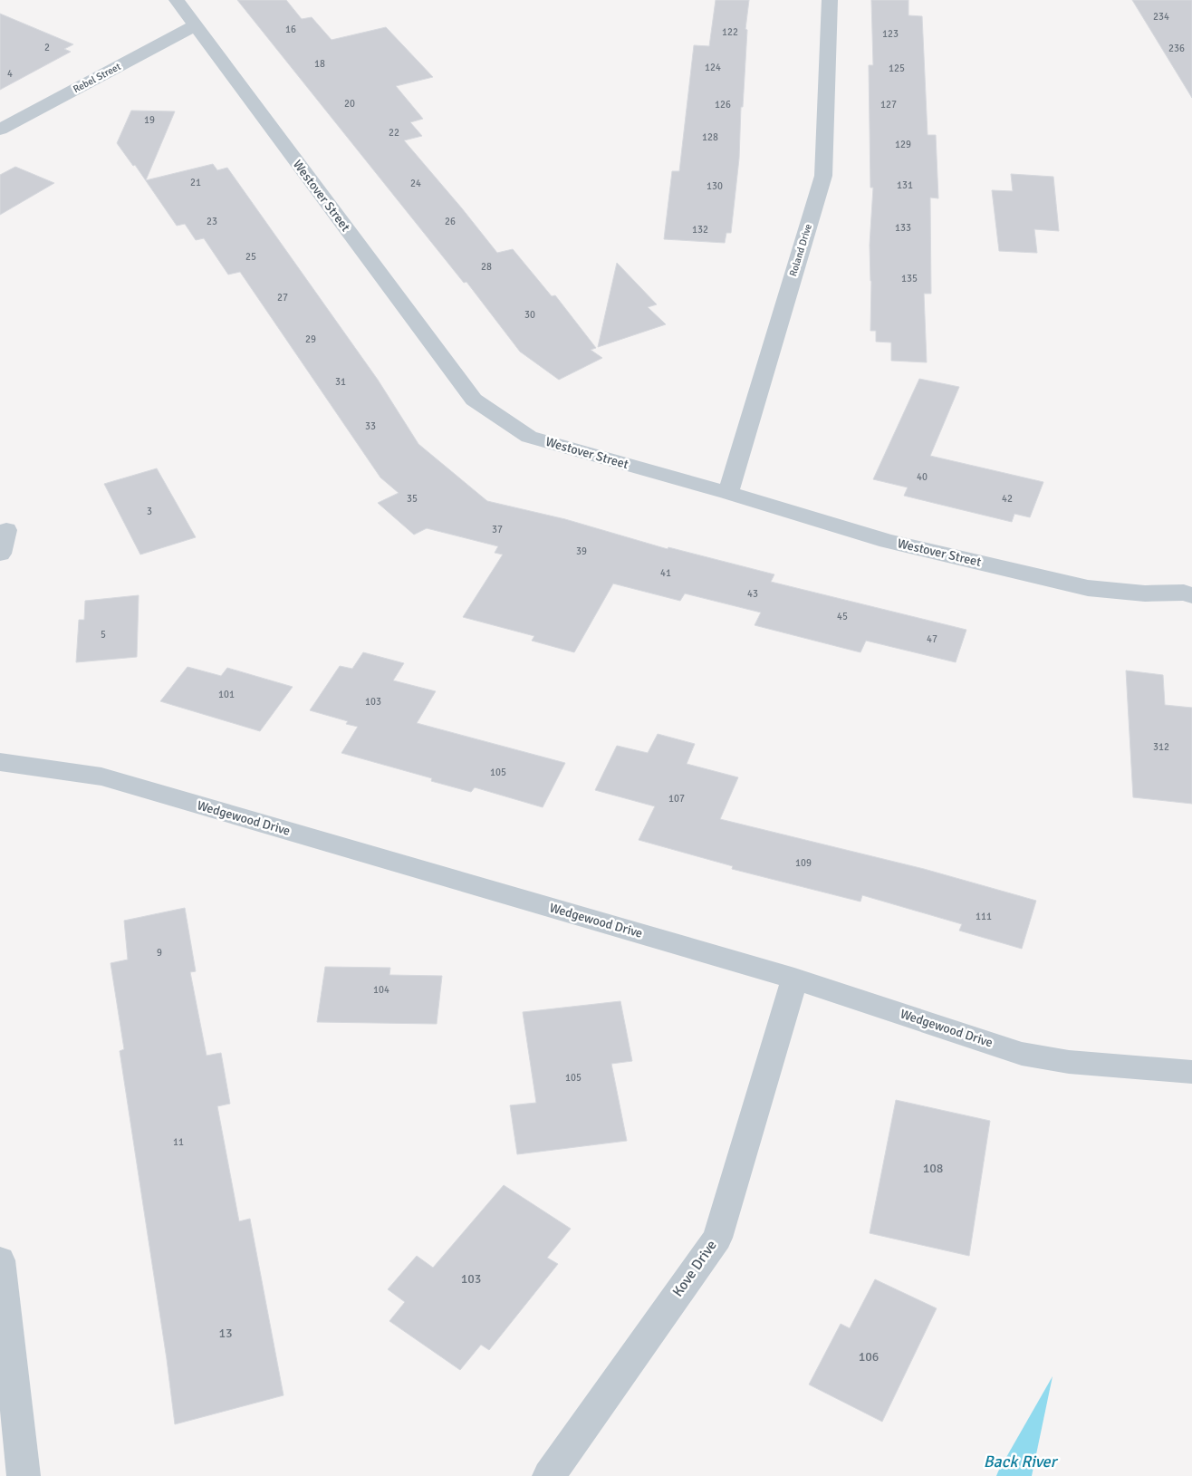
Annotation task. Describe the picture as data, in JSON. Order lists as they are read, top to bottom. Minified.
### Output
{"streets":{"street":["Rebel Street","Westover Street","Roland Drive","Wedgewood Drive","Kove Drive"]},"crossings":[["Rebel Street","Westover Street"],["Westover Street","Roland Drive"],["Wedgewood Drive","Kove Drive"]],"water":["Back River"],"house_numbers":["234","16","122","123","2","236","18","124","125","4","20","126","127","19","22","128","129","21","24","131","130","23","26","133","132","25","28","135","27","30","29","31","33","40","35","42","3","37","39","41","43","45","5","47","101","103","312","105","107","109","111","9","104","105","11","108","103","13","106"]}
